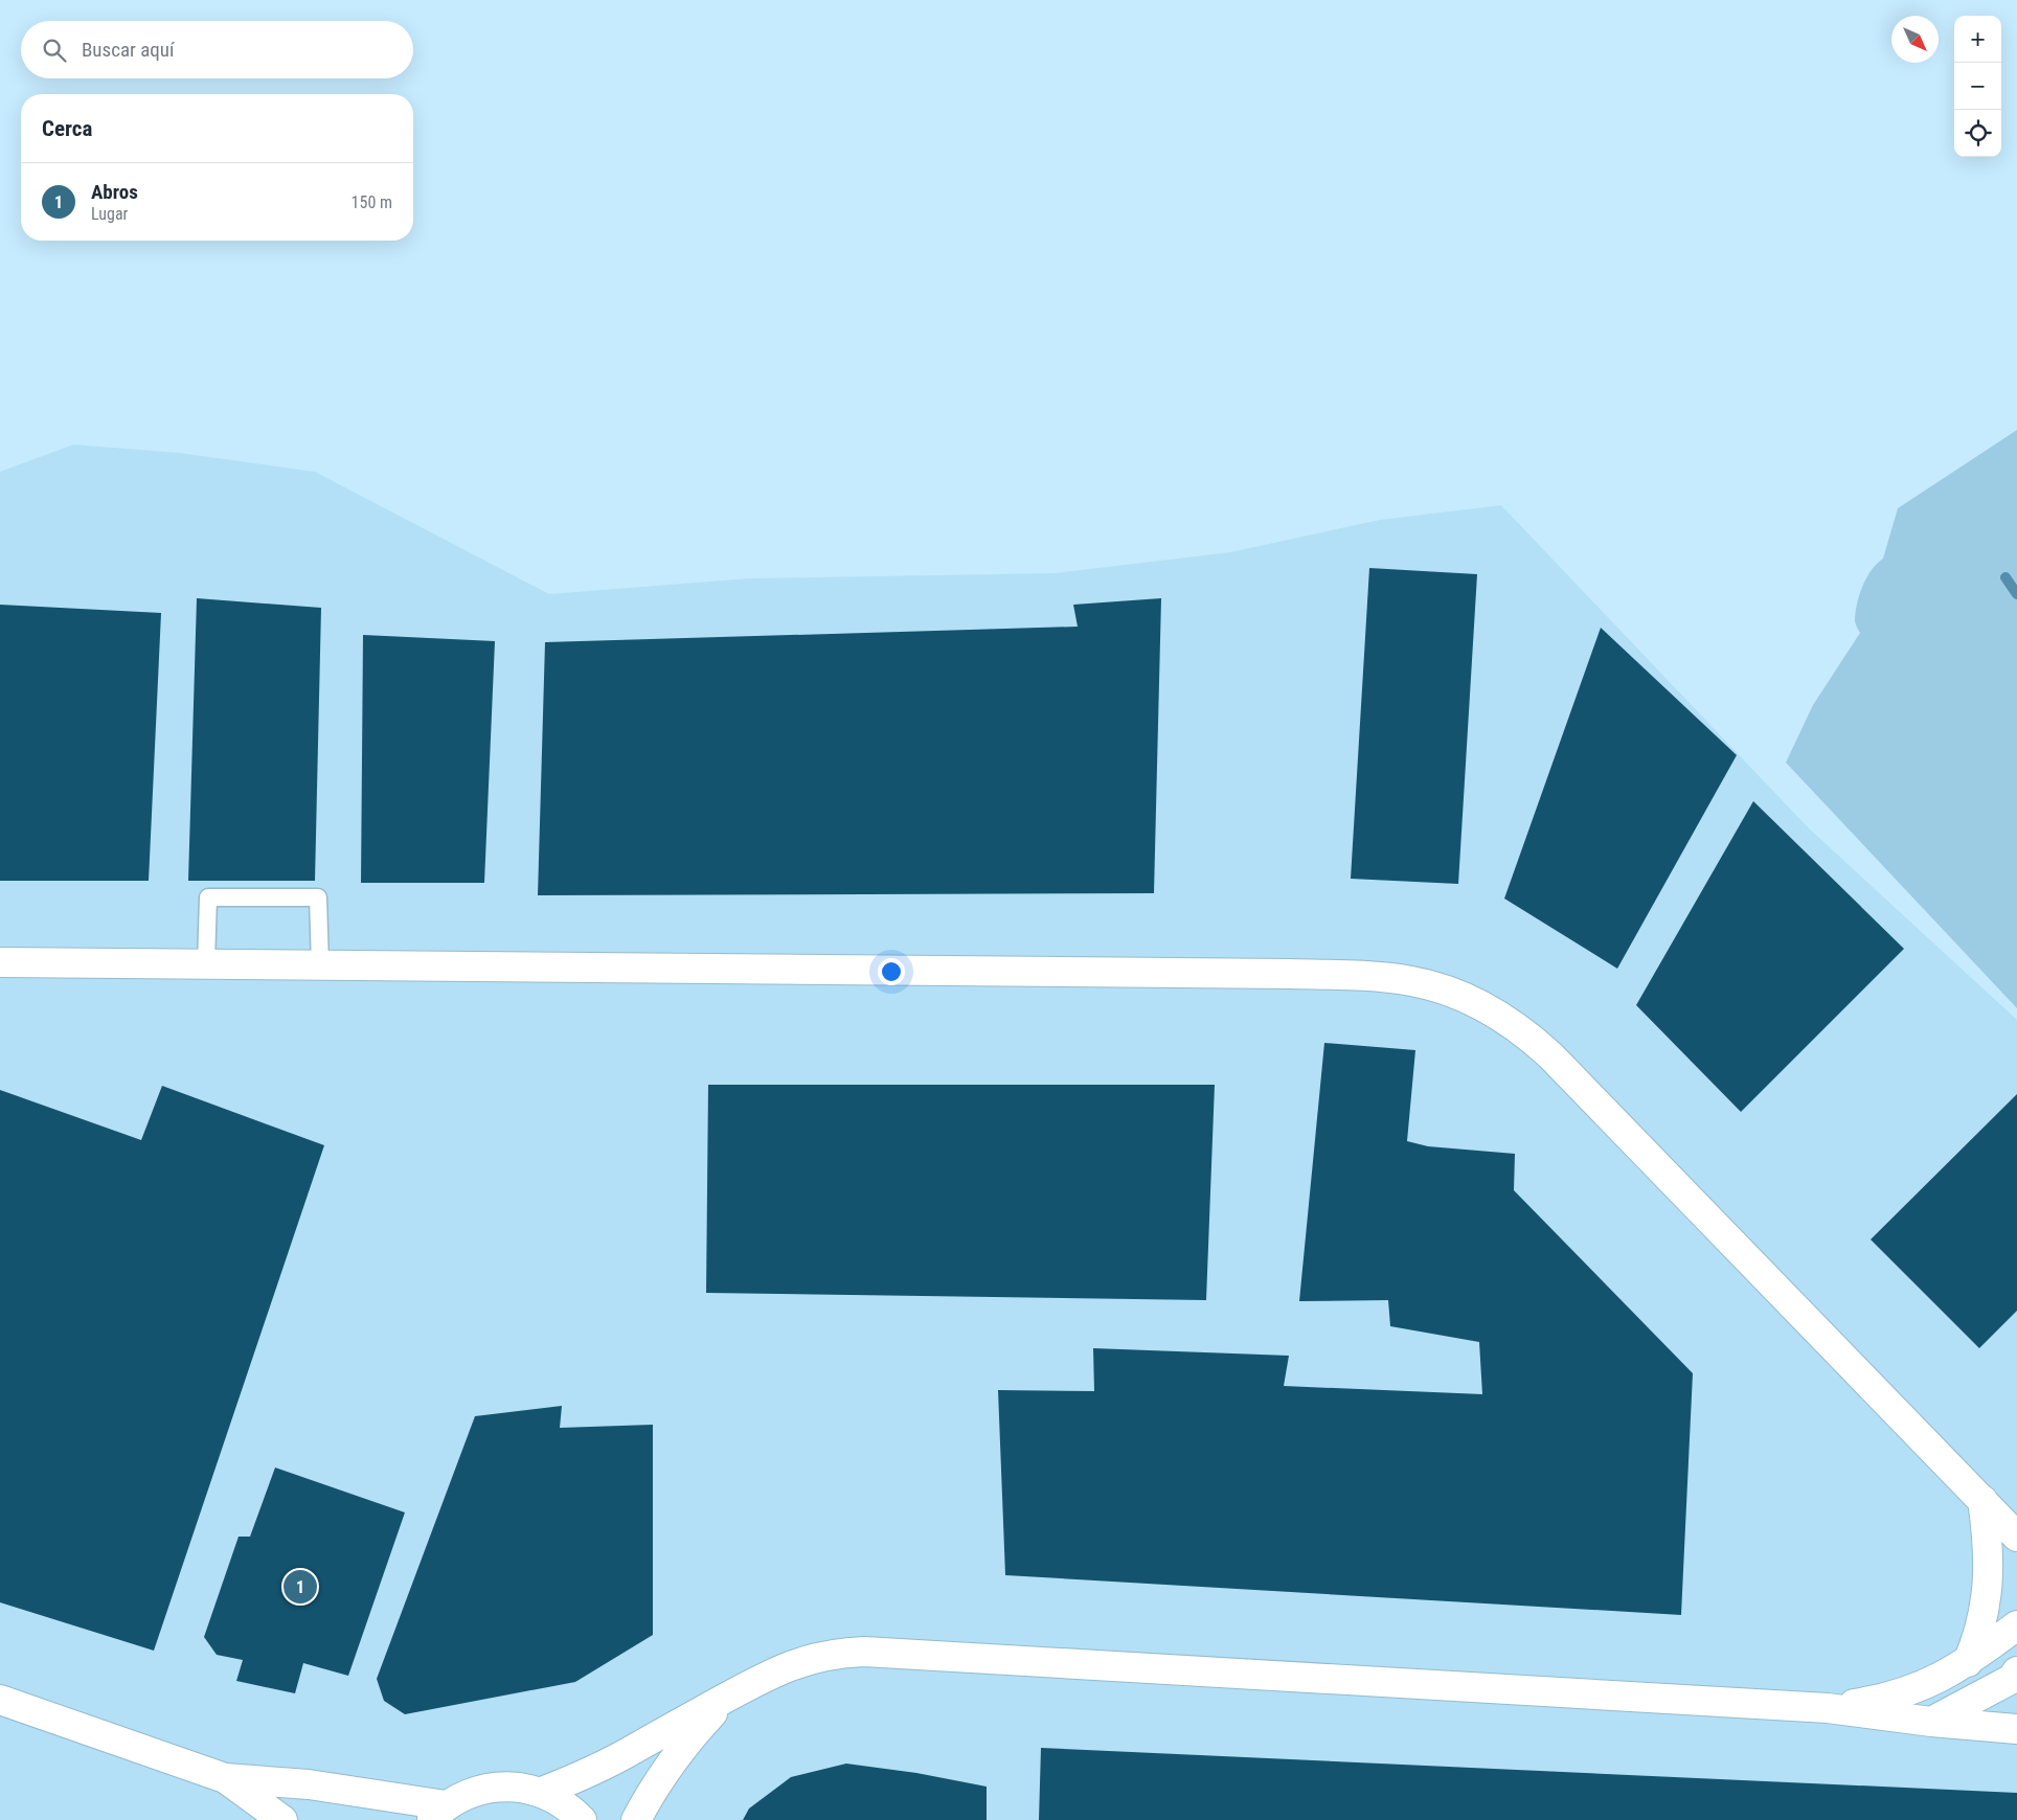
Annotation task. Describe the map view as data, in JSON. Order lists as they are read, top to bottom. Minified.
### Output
{"north":"bottom right","page":{"map_buttons":["+","−"],"search":"Buscar aquí","heading":"Cerca","list":[{"mark":"1","name":"Abros","note":"Lugar","value":"150 m"}],"pins":"1"}}
